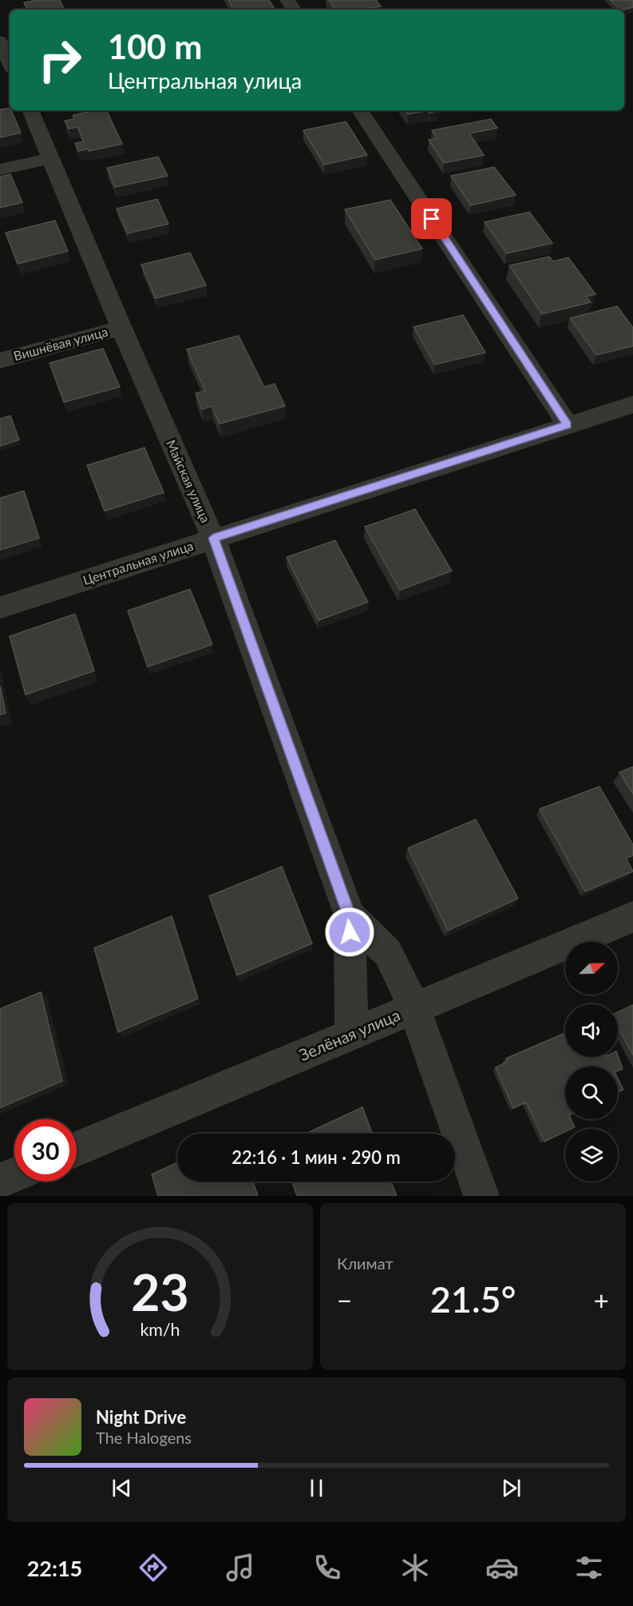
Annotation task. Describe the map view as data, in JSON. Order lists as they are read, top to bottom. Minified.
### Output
{"streets":{"street":["Вишнёвая улица","Майская улица","Центральная улица","Зелёная улица"]},"crossings":[["Вишнёвая улица","Майская улица"],["Майская улица","Центральная улица"]],"north":"top right","page":{"turn":["100 m","Центральная улица"],"limit":"30","trip":"22:16 · 1 мин · 290 m","tile":"Климат","heat":["−","21.5°","+"],"song":["Night Drive","The Halogens"],"tabs":"22:15","gauge":["23","km/h"]}}
